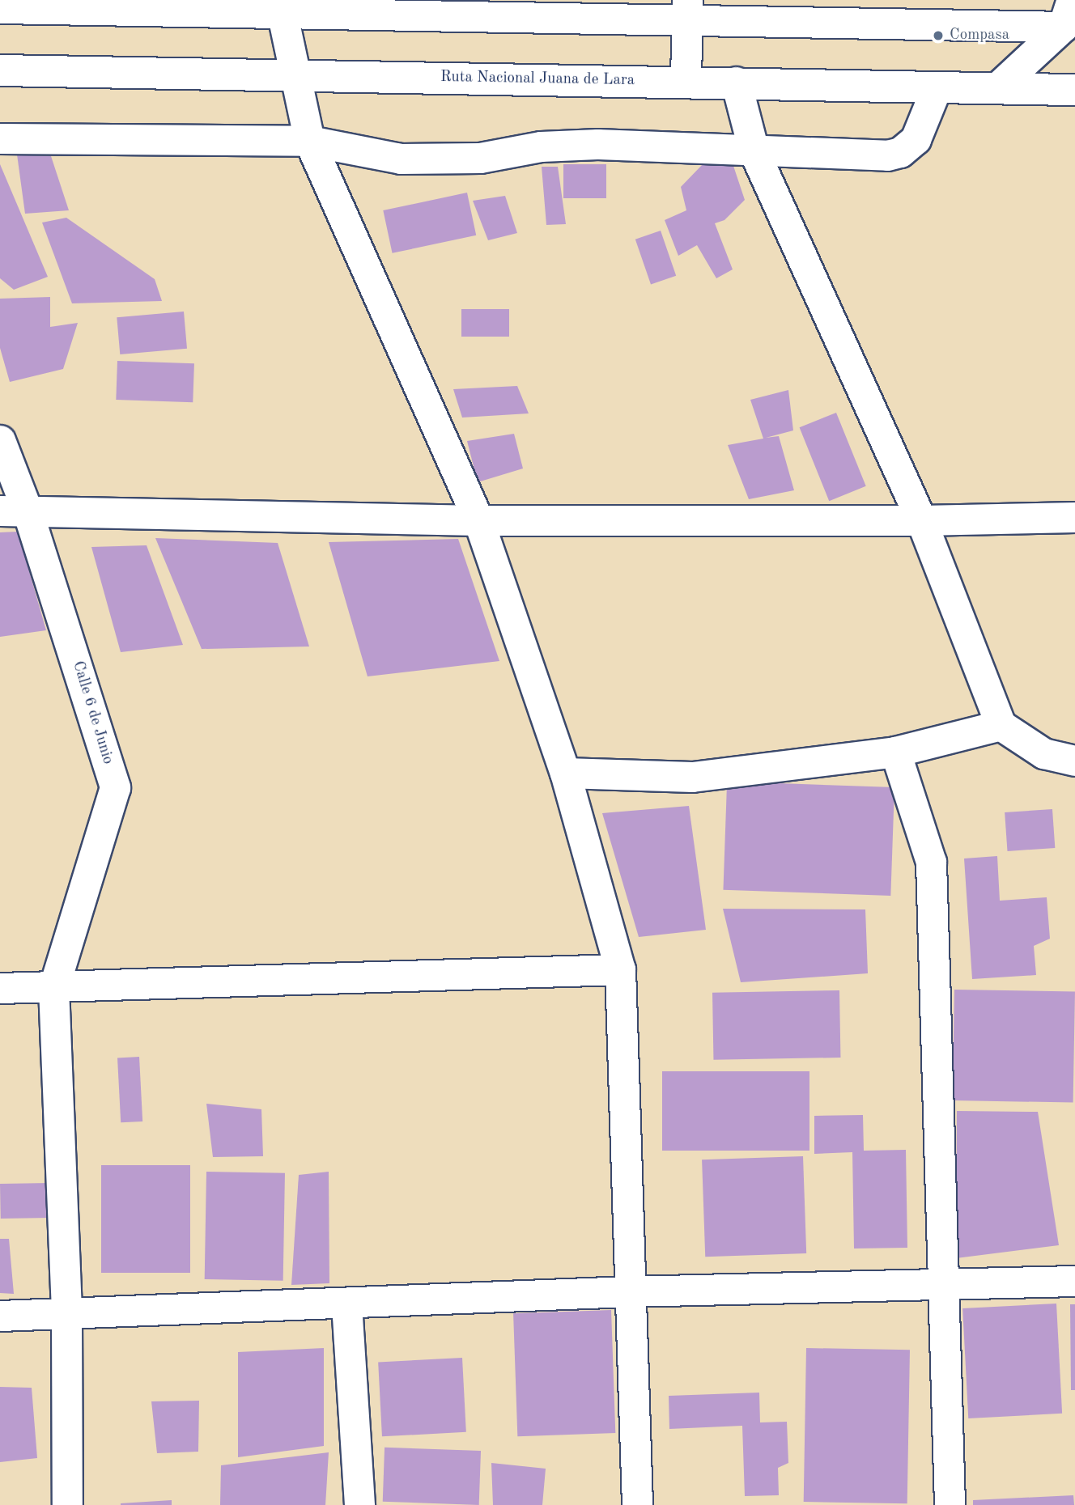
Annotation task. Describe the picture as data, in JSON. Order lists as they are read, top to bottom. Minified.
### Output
{"streets":{"highway":["Ruta Nacional Juana de Lara"],"street":["Calle 6 de Junio"]},"places":["Compasa"]}
